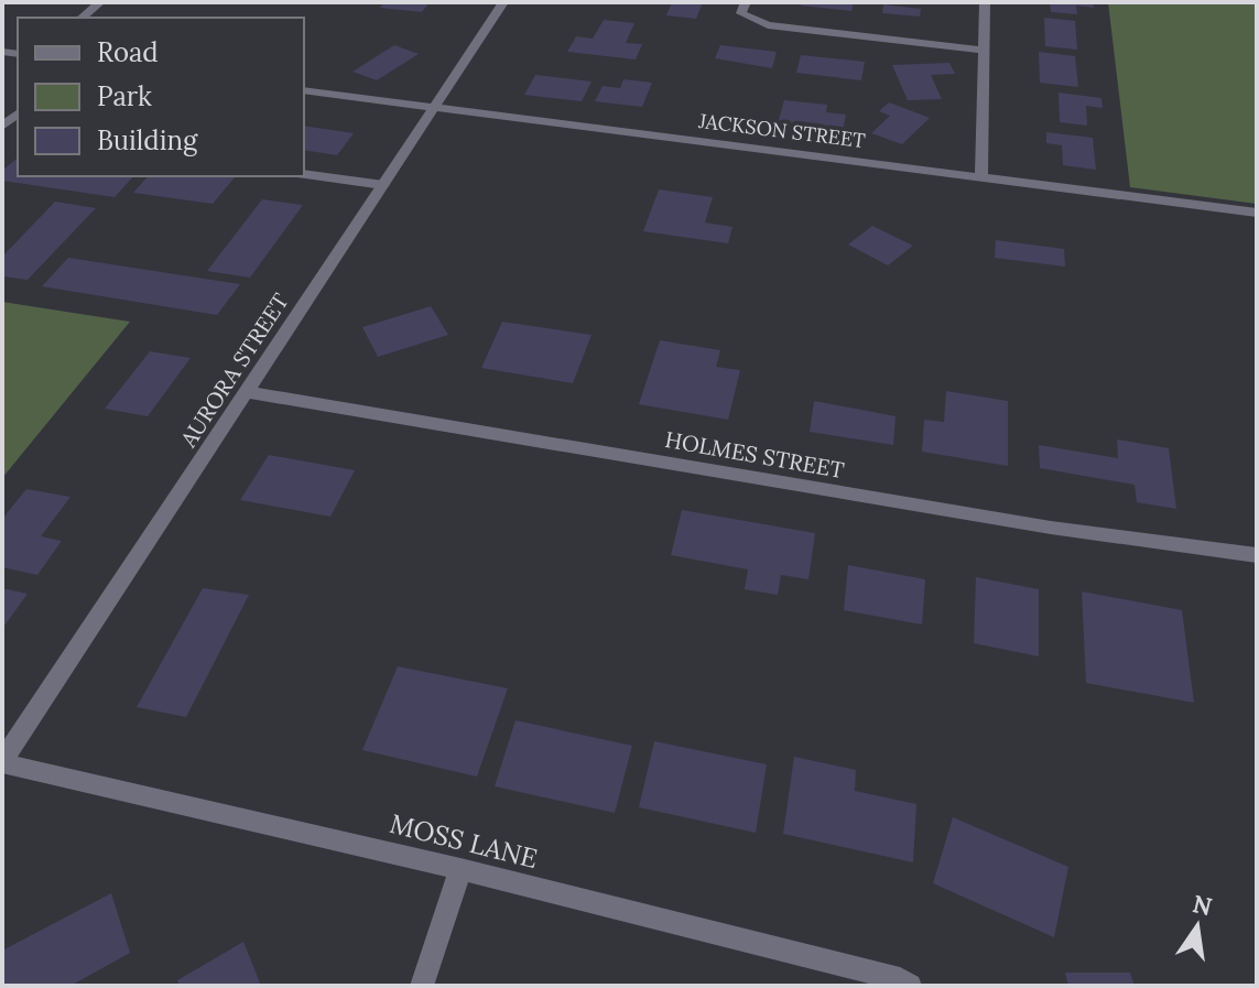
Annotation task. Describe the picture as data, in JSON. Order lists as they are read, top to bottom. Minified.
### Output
{"streets":{"street":["JACKSON STREET","AURORA STREET","HOLMES STREET","MOSS LANE"]},"crossings":[["JACKSON STREET","AURORA STREET"],["AURORA STREET","HOLMES STREET"],["AURORA STREET","MOSS LANE"]],"legend":["Road","Park","Building"],"north":"top"}
